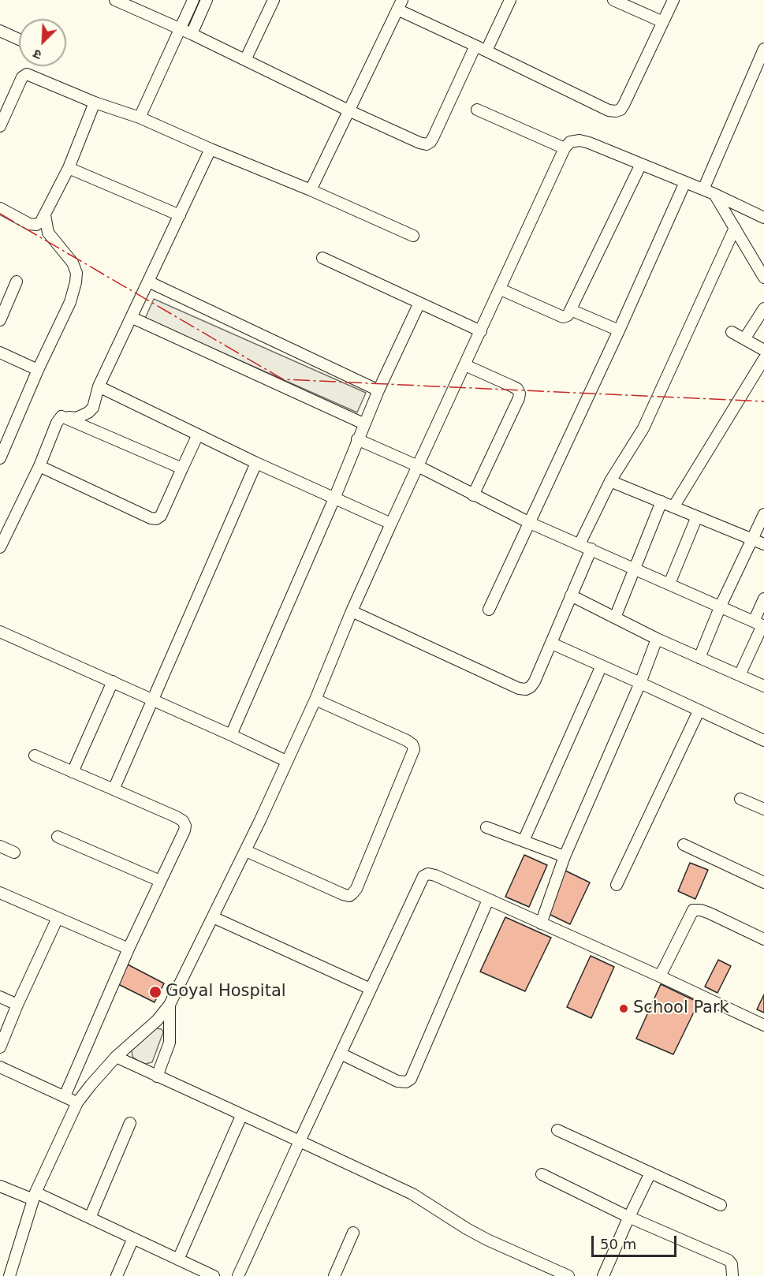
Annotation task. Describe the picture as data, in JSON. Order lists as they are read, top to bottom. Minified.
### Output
{"places":["Goyal Hospital","School Park"],"scale_bar":"50 m","north":"bottom left"}
